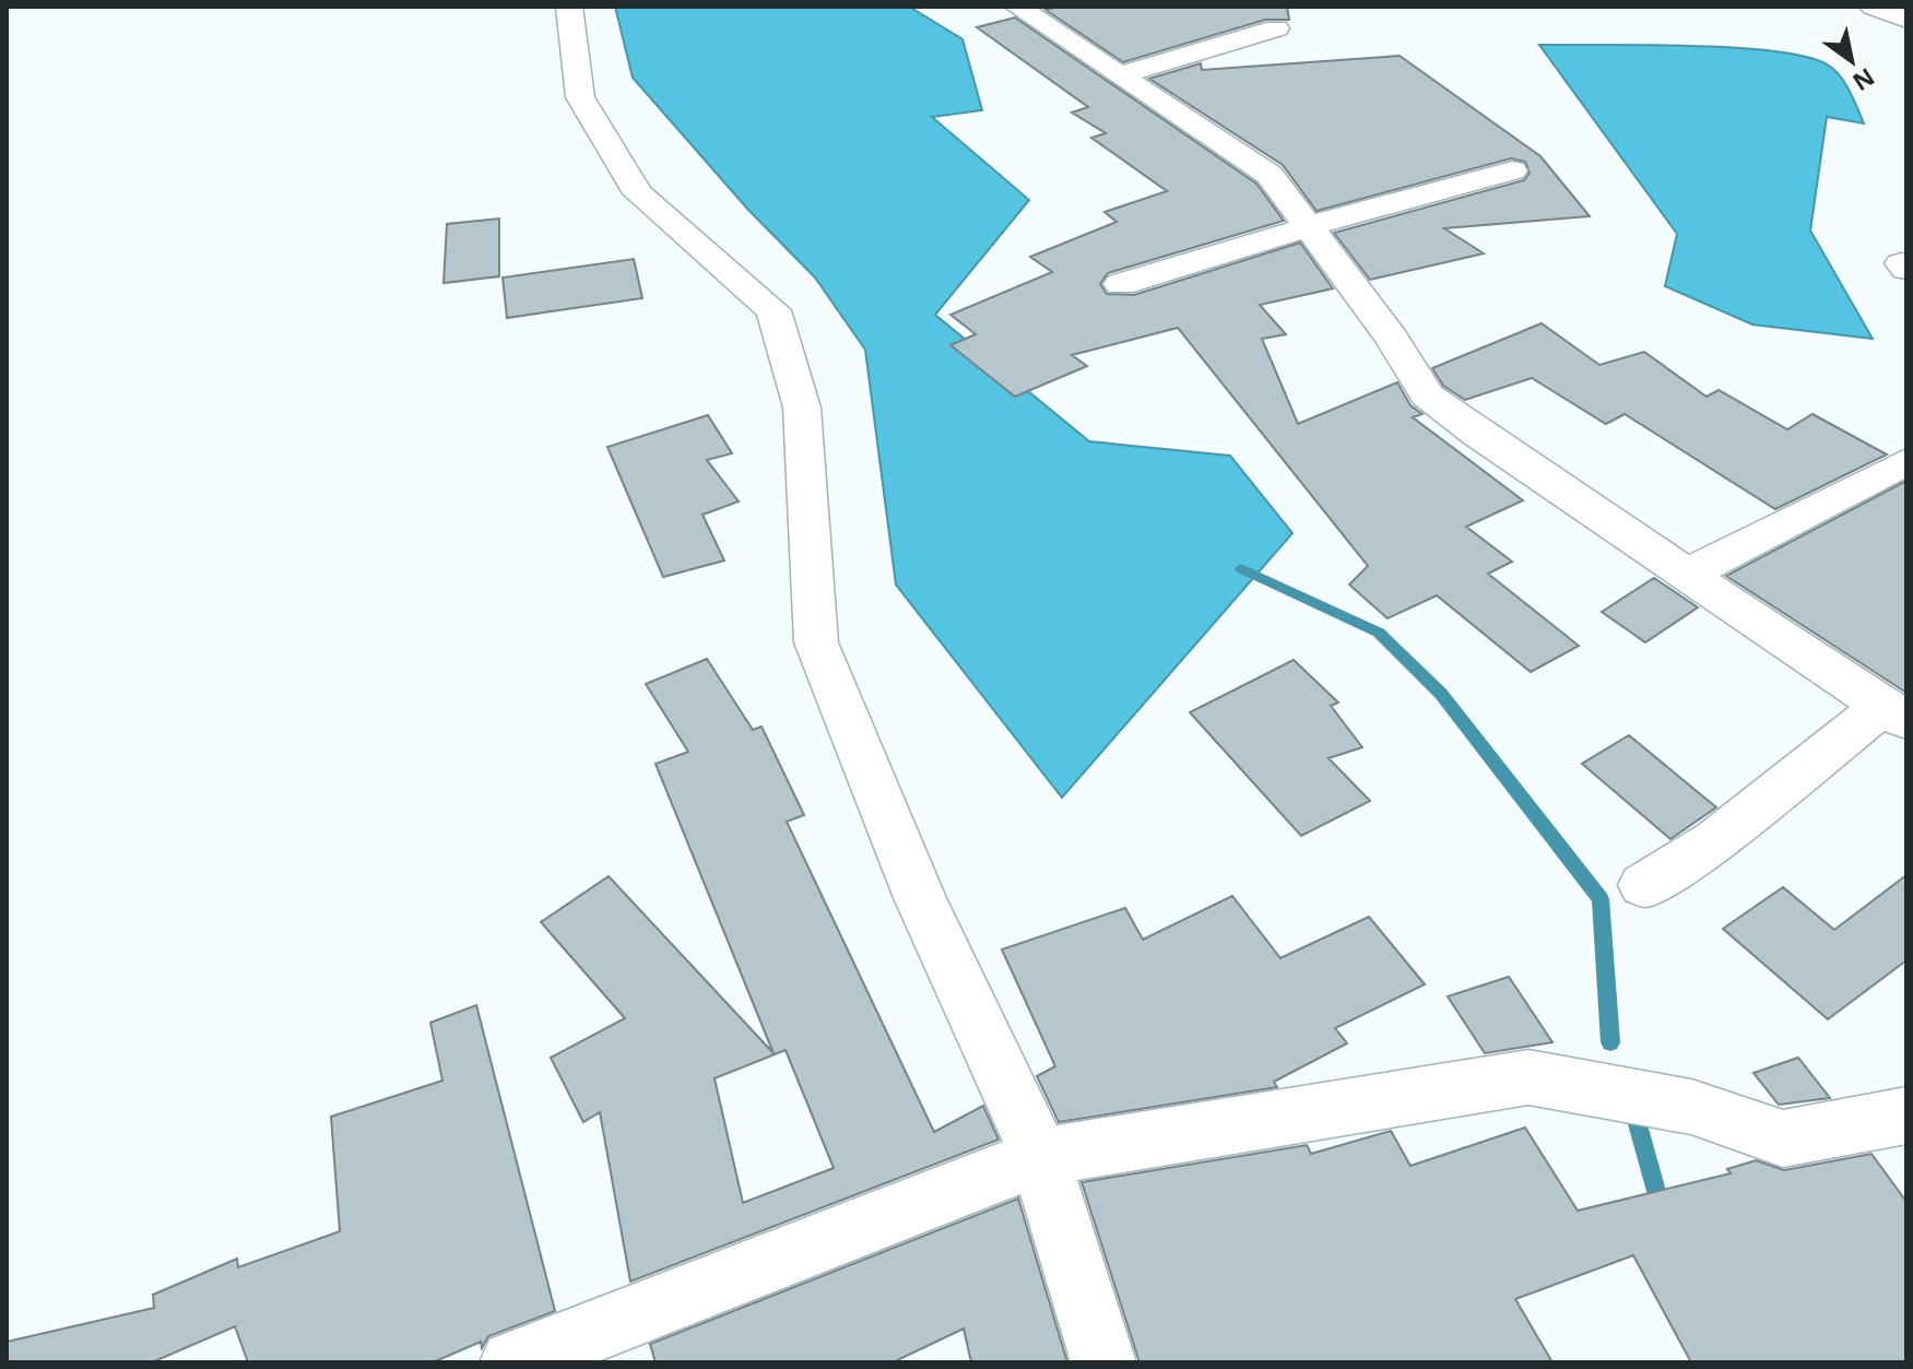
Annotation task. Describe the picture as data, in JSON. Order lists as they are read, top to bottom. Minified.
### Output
{"north":"bottom right"}
